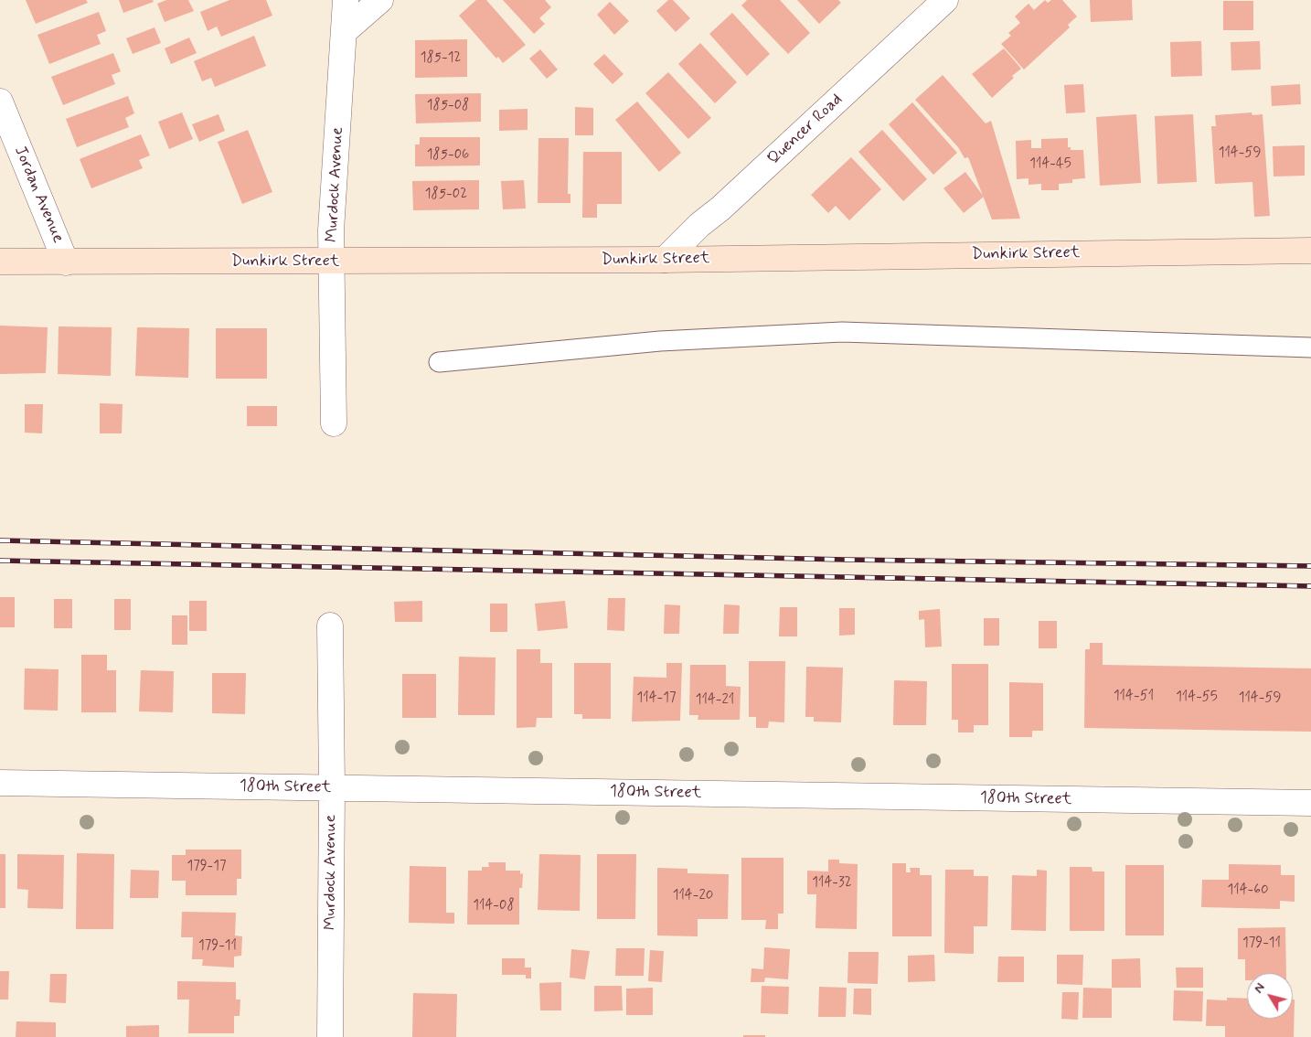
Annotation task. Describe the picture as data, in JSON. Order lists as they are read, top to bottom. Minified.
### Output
{"streets":{"main road":["Dunkirk Street"],"street":["Quencer Road","Murdock Avenue","Jordan Avenue","180th Street"]},"crossings":[["Quencer Road","Dunkirk Street"],["Murdock Avenue","Dunkirk Street"],["Murdock Avenue","180th Street"],["Jordan Avenue","Dunkirk Street"]],"house_numbers":["185-12","185-08","114-59","185-06","114-45","185-02","114-51","114-55","114-17","114-59","114-21","179-17","114-32","114-60","114-20","114-08","179-11","179-11"],"north":"top left"}
